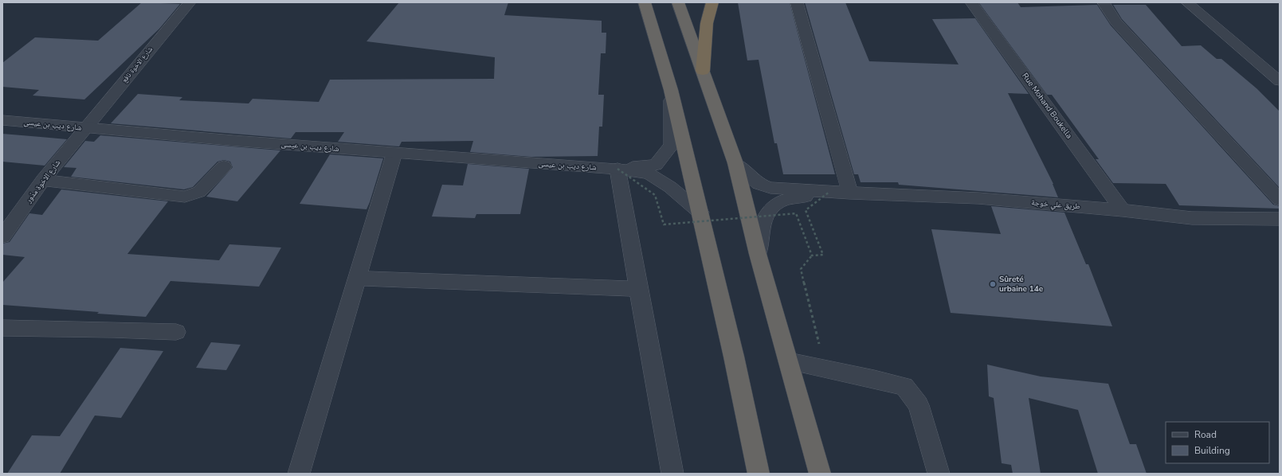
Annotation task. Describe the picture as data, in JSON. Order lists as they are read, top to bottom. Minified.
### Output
{"streets":{"street":["شارع الاخوة نافع","Rue Mohand Boukella","شارع ديب بن عيسى","شارع الاخوة مدّور","طريق علي خوجة"]},"crossings":[["شارع الاخوة نافع","شارع ديب بن عيسى"],["شارع الاخوة نافع","شارع الاخوة مدّور"],["Rue Mohand Boukella","طريق علي خوجة"],["شارع ديب بن عيسى","شارع الاخوة مدّور"]],"places":["Sûreté urbaine 14e"],"legend":["Road","Building"]}
